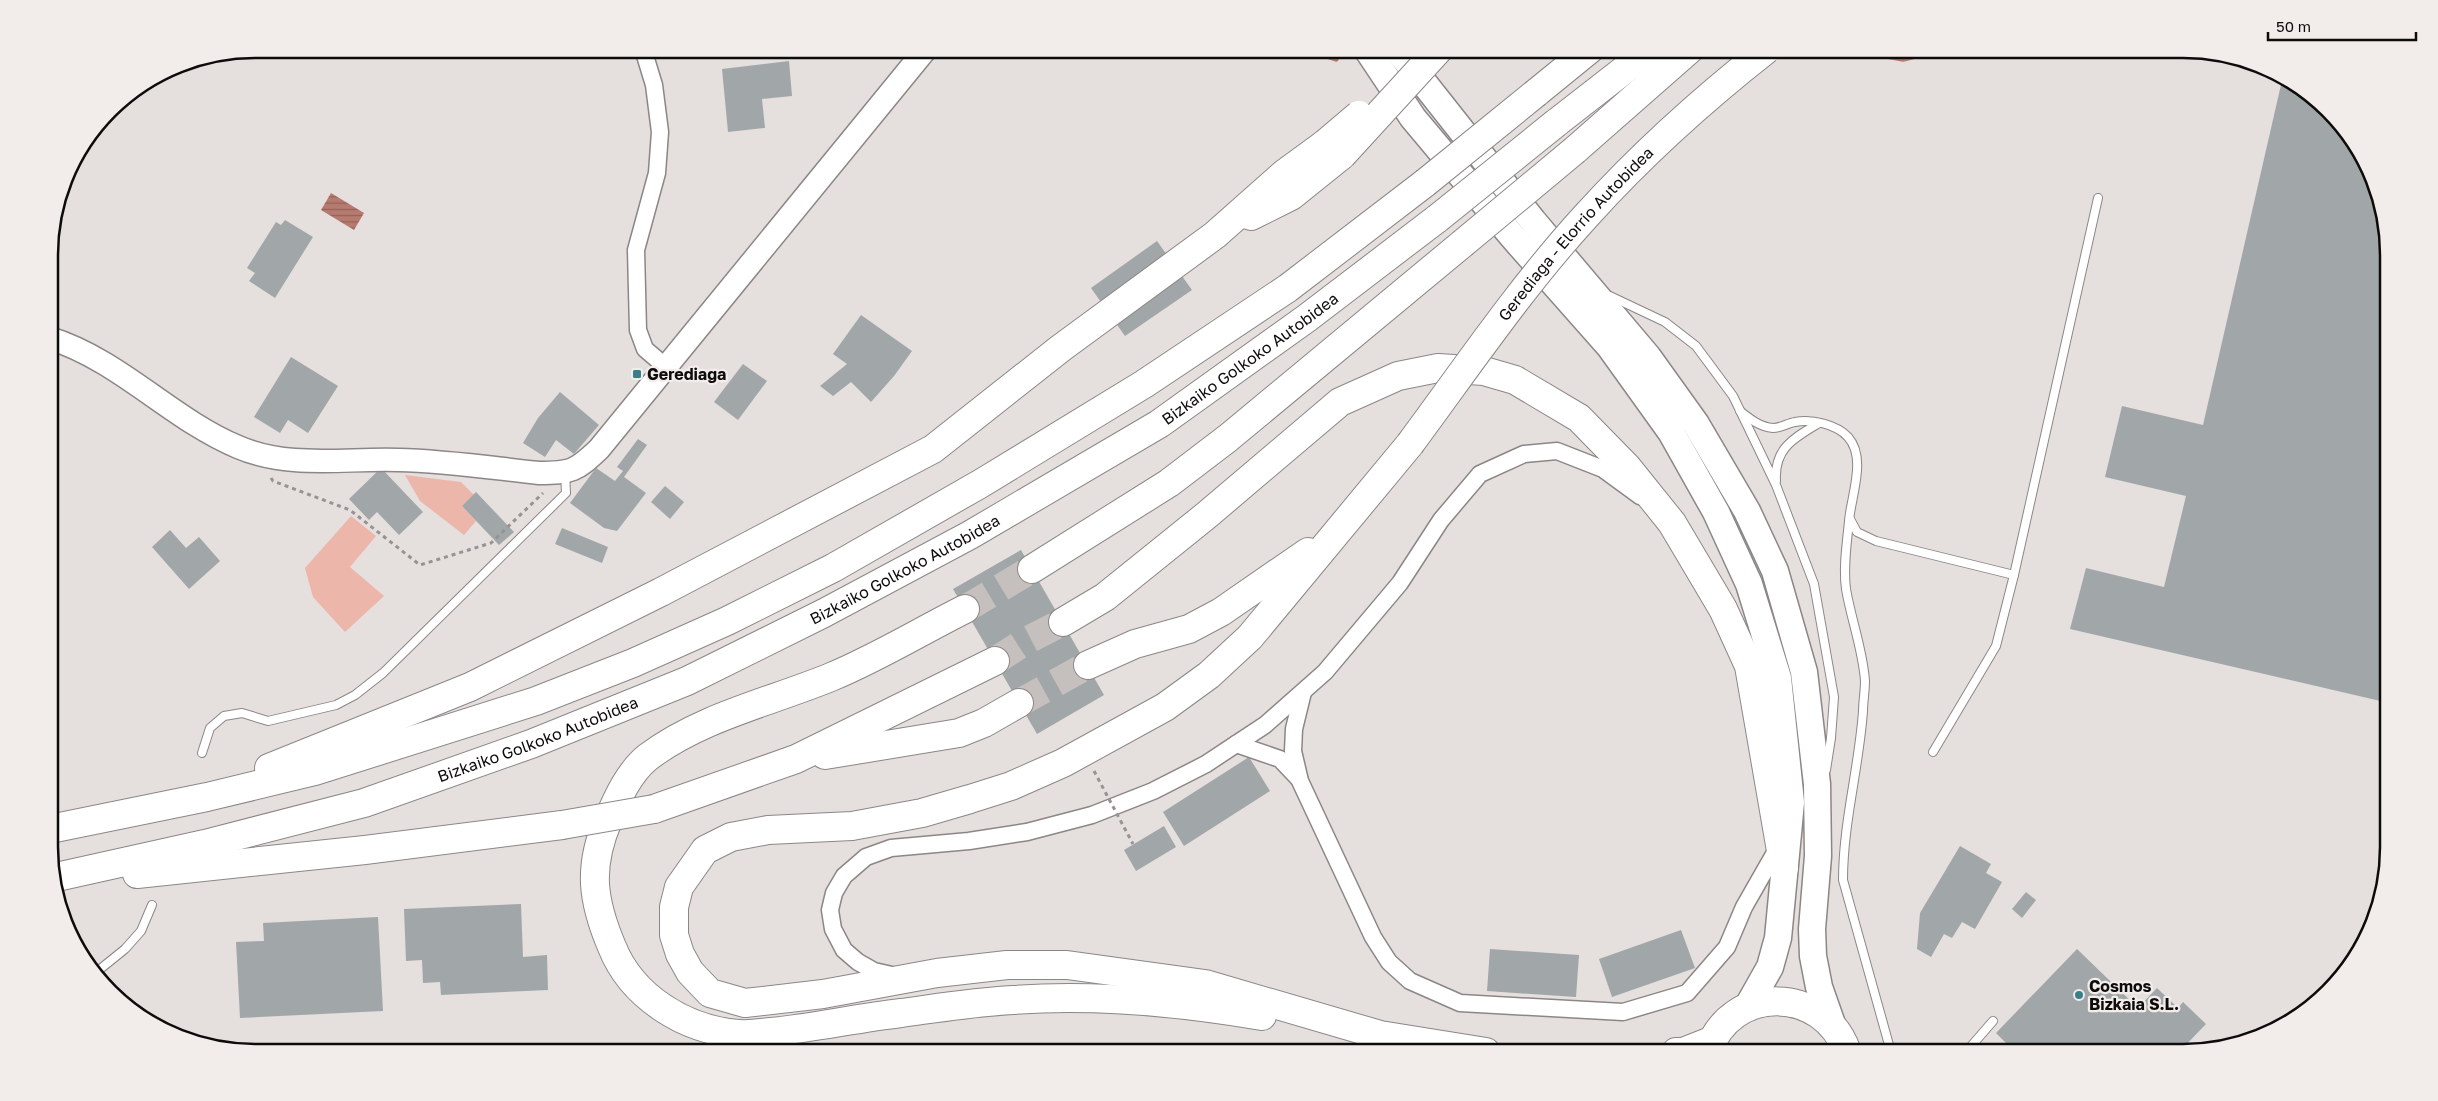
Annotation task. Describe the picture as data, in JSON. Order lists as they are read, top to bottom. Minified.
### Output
{"streets":{"highway":["Gerediaga - Elorrio Autobidea","Bizkaiko Golkoko Autobidea"]},"places":{"transit":["Gerediaga"],"other":["Cosmos Bizkaia S.L."]},"scale_bar":"50 m"}
